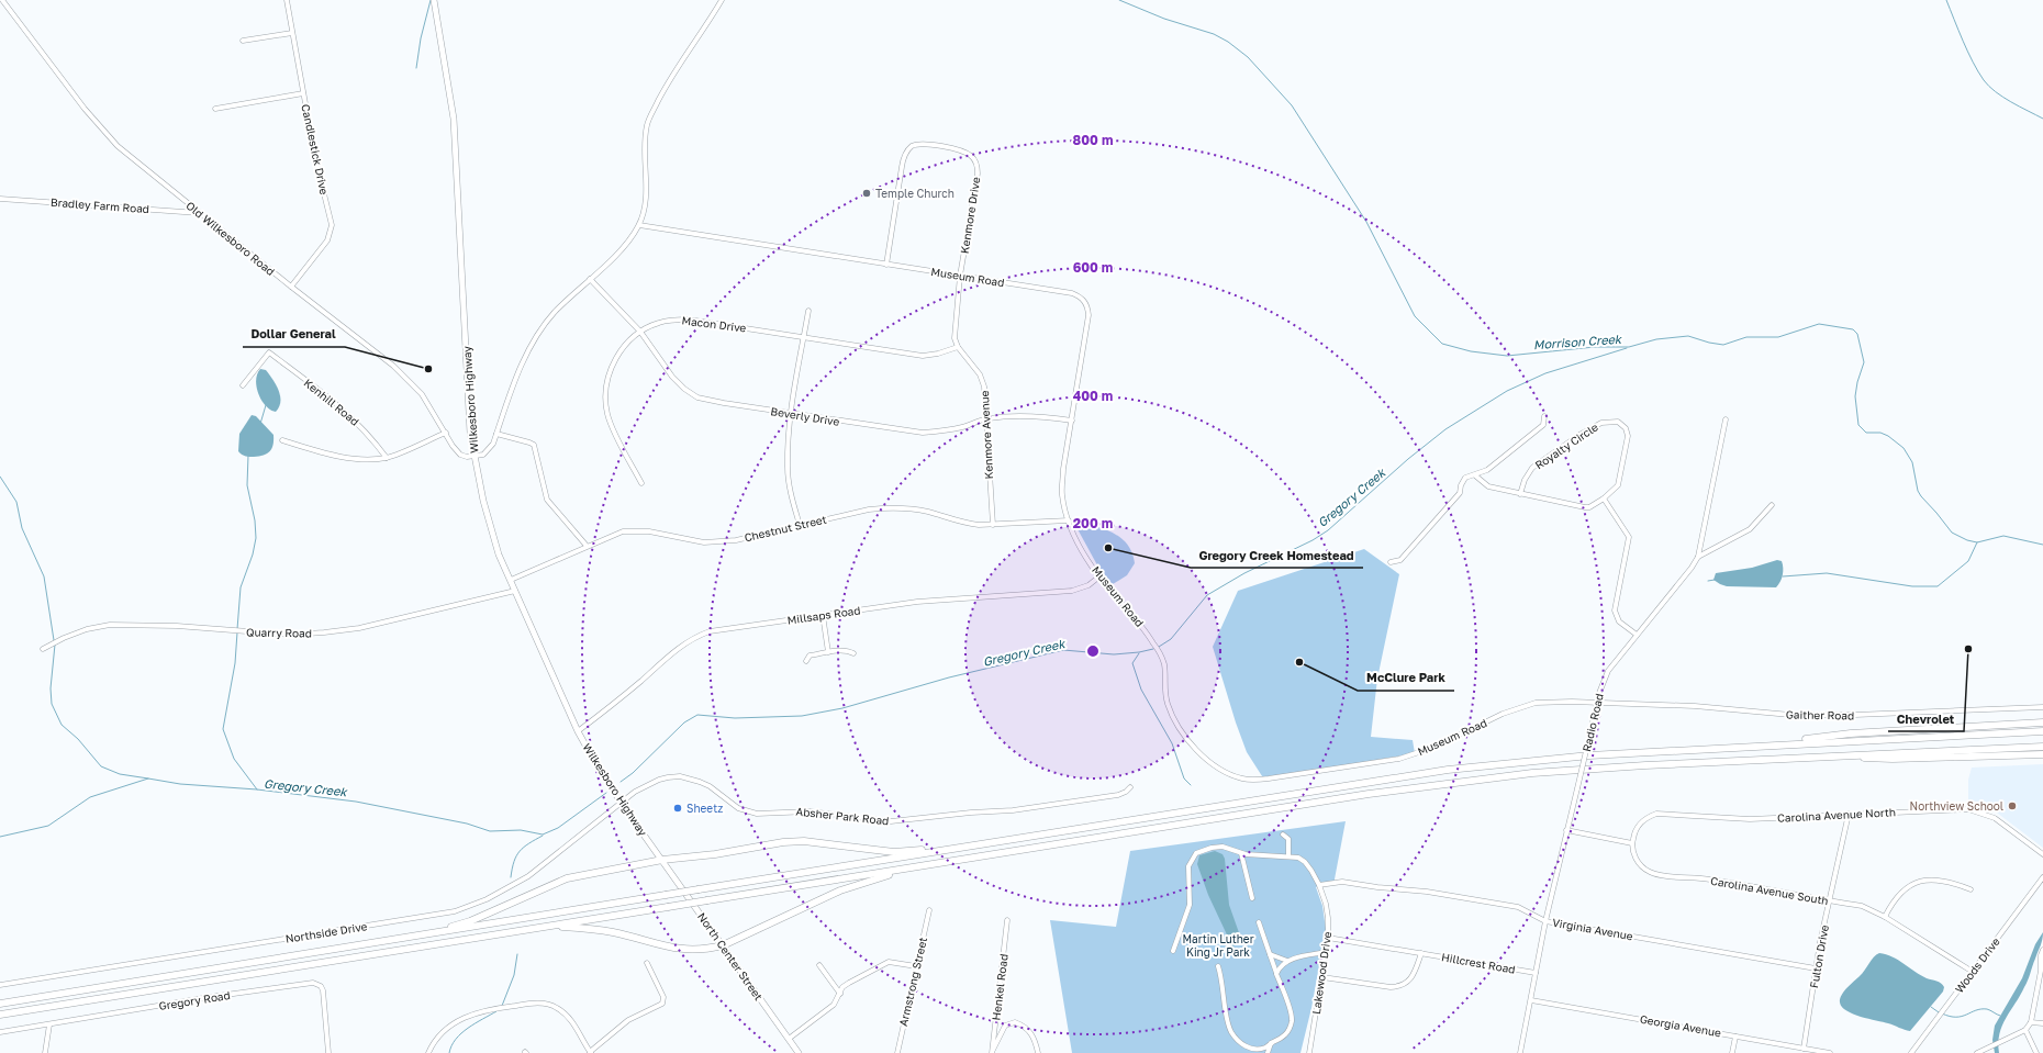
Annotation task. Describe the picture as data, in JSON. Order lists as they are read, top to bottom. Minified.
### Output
{"streets":{"main road":["Wilkesboro Highway","North Center Street"],"street":["Candlestick Drive","Bradley Farm Road","Kenmore Drive","Old Wilkesboro Road","Museum Road","Macon Drive","Kenhill Road","Beverly Drive","Kenmore Avenue","Royalty Circle","Chestnut Street","Millsaps Road","Quarry Road","Gaither Road","Radio Road","Carolina Avenue North","Absher Park Road","Carolina Avenue South","Virginia Avenue","Northside Drive","Fulton Drive","Hillcrest Road","Woods Drive","Lakewood Drive","Armstrong Street","Henkel Road","Gregory Road","Georgia Avenue"]},"crossings":[["Candlestick Drive","Old Wilkesboro Road"],["Bradley Farm Road","Old Wilkesboro Road"],["Kenmore Drive","Museum Road"],["Old Wilkesboro Road","Wilkesboro Highway"],["Museum Road","Beverly Drive"],["Museum Road","Chestnut Street"],["Museum Road","Millsaps Road"],["Museum Road","Gaither Road"],["Museum Road","Radio Road"],["Macon Drive","Beverly Drive"],["Macon Drive","Kenmore Avenue"],["Wilkesboro Highway","Chestnut Street"],["Wilkesboro Highway","Millsaps Road"],["Wilkesboro Highway","Quarry Road"],["Wilkesboro Highway","Absher Park Road"],["Wilkesboro Highway","Northside Drive"],["Wilkesboro Highway","North Center Street"],["Beverly Drive","Kenmore Avenue"],["Kenmore Avenue","Chestnut Street"],["Gaither Road","Radio Road"],["Radio Road","Virginia Avenue"],["Radio Road","Hillcrest Road"],["Radio Road","Georgia Avenue"],["Carolina Avenue North","Carolina Avenue South"],["Carolina Avenue North","Fulton Drive"],["Absher Park Road","Northside Drive"],["Carolina Avenue South","Fulton Drive"],["Carolina Avenue South","Woods Drive"],["Virginia Avenue","Fulton Drive"],["Virginia Avenue","Lakewood Drive"],["Fulton Drive","Georgia Avenue"],["Hillcrest Road","Lakewood Drive"]],"water":["Morrison Creek","Gregory Creek"],"parks":["Martin Luther King Jr Park"],"places":["Temple Church","Dollar General","Gregory Creek Homestead","Chevrolet","McClure Park","Northview School","Sheetz"],"rings":["800 m","600 m","400 m","200 m"]}
